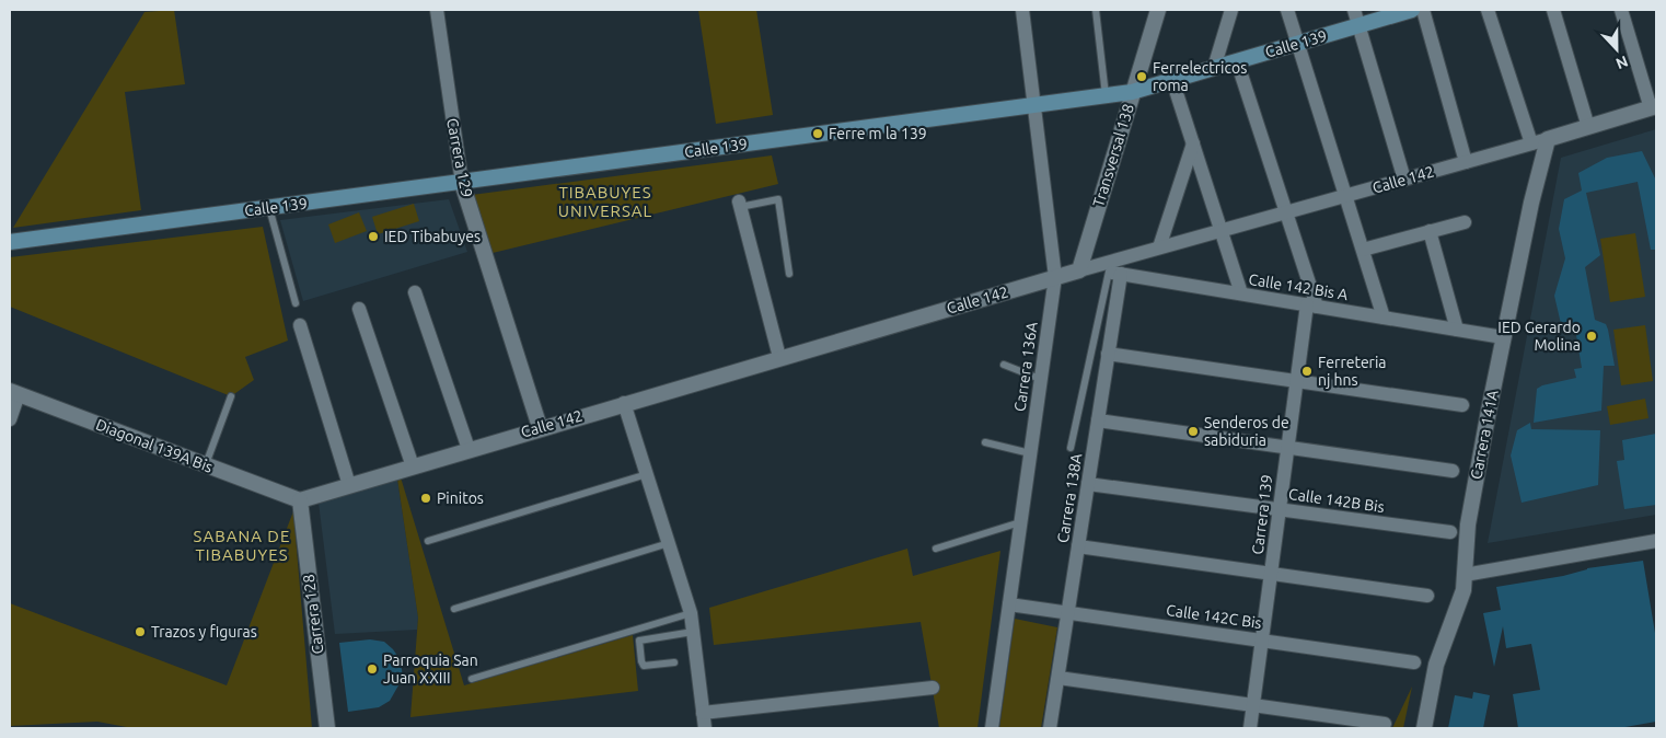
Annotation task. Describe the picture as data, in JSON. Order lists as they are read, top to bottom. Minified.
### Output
{"streets":{"main road":["Calle 139"],"street":["Transversal 138","Carrera 129","Calle 142","Calle 142 Bis A","Carrera 136A","Carrera 141A","Diagonal 139A Bis","Carrera 138A","Calle 142B Bis","Carrera 139","Carrera 128","Calle 142C Bis"]},"crossings":[["Calle 139","Transversal 138"],["Calle 139","Carrera 129"],["Calle 139","Carrera 136A"],["Calle 139","Carrera 139"],["Transversal 138","Calle 142"],["Transversal 138","Calle 142 Bis A"],["Carrera 129","Calle 142"],["Calle 142","Calle 142 Bis A"],["Calle 142","Carrera 136A"],["Calle 142","Carrera 141A"],["Calle 142","Diagonal 139A Bis"],["Calle 142","Carrera 139"],["Calle 142","Carrera 128"],["Calle 142 Bis A","Carrera 141A"],["Calle 142 Bis A","Carrera 138A"],["Calle 142 Bis A","Carrera 139"],["Carrera 136A","Calle 142C Bis"],["Diagonal 139A Bis","Carrera 128"],["Carrera 138A","Calle 142B Bis"],["Carrera 138A","Calle 142C Bis"],["Calle 142B Bis","Carrera 139"],["Carrera 139","Calle 142C Bis"]],"districts":["TIBABUYES UNIVERSAL","SABANA DE TIBABUYES"],"places":["Ferrelectricos roma","Ferre m la 139","IED Tibabuyes","IED Gerardo Molina","Ferreteria nj hns","Senderos de sabiduria","Pinitos","Trazos y figuras","Parroquia San Juan XXIII"],"north":"bottom"}
